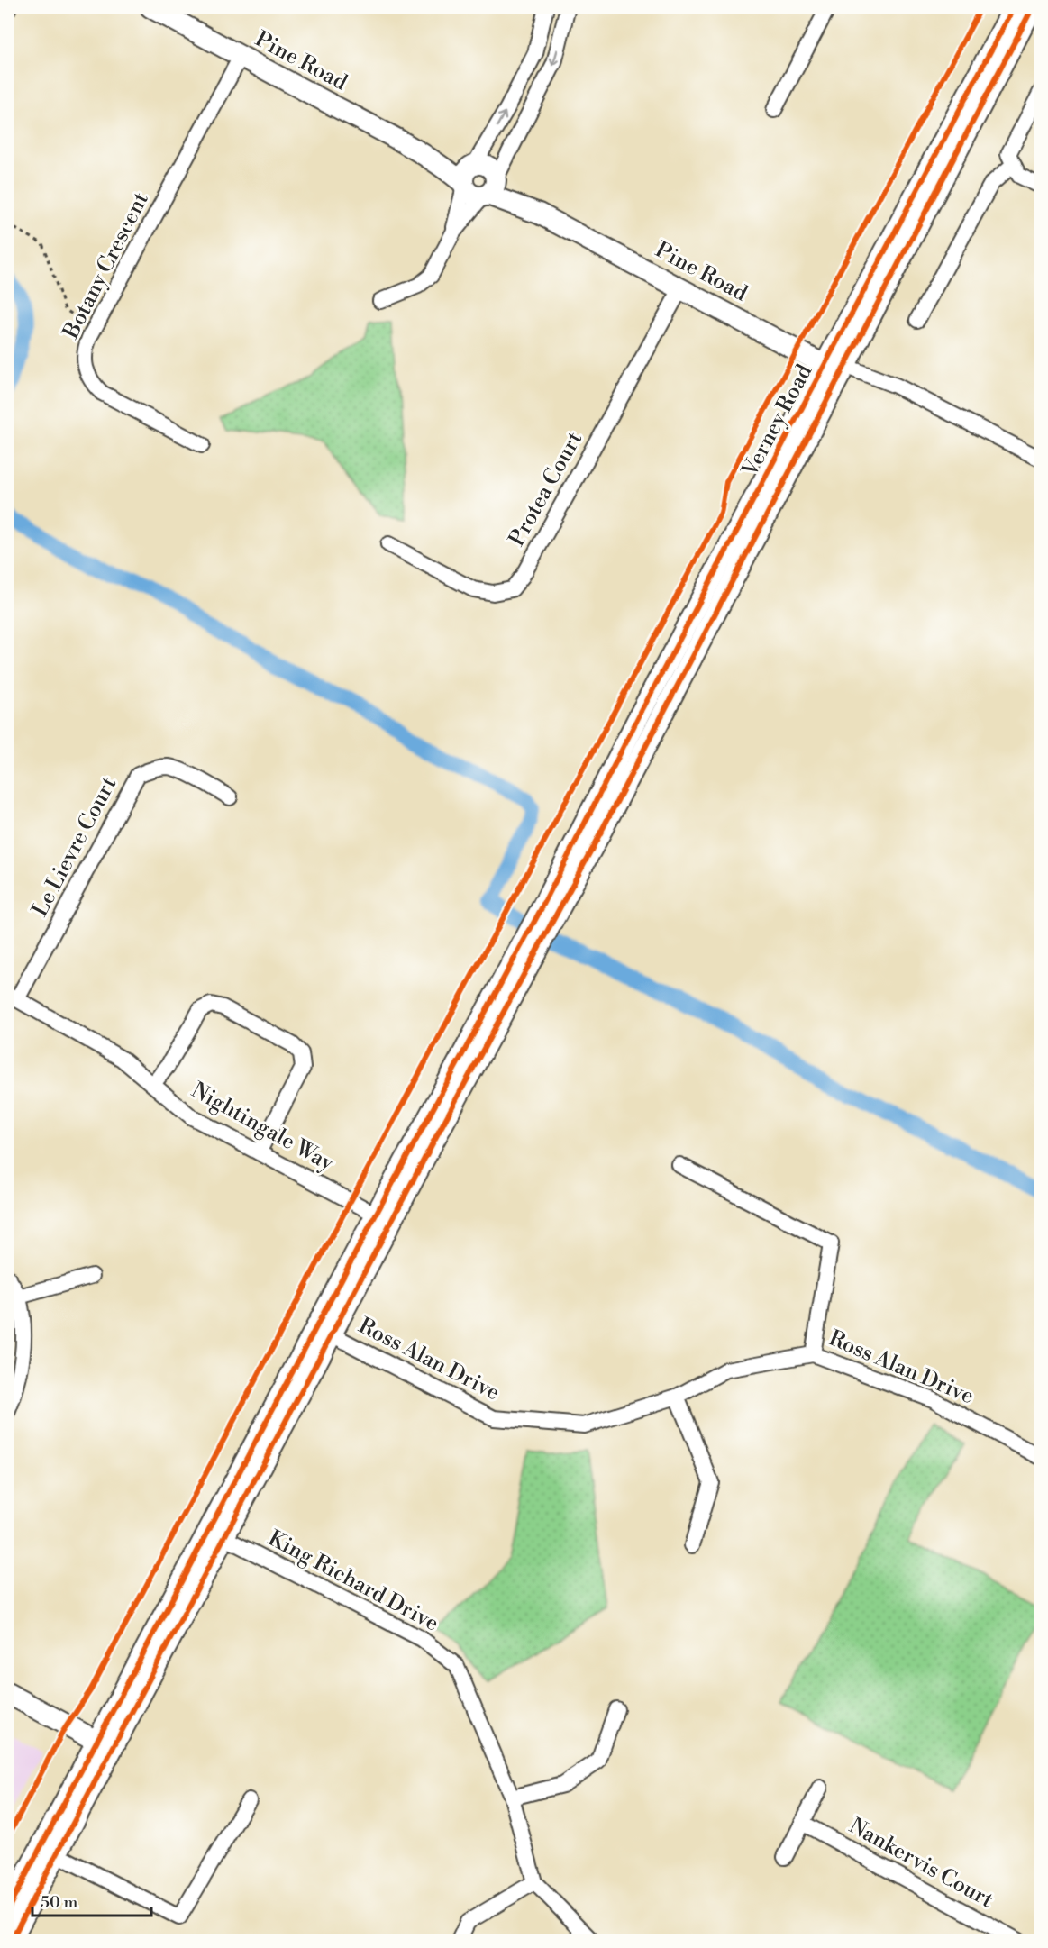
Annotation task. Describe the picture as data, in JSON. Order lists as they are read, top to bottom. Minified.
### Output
{"streets":{"street":["Pine Road","Botany Crescent","Verney Road","Protea Court","Le Lievre Court","Nightingale Way","Ross Alan Drive","King Richard Drive","Nankervis Court"]},"crossings":[["Pine Road","Botany Crescent"],["Pine Road","Verney Road"],["Pine Road","Protea Court"],["Verney Road","Nightingale Way"],["Verney Road","Ross Alan Drive"],["Verney Road","King Richard Drive"],["Le Lievre Court","Nightingale Way"]],"scale_bar":"50 m"}
